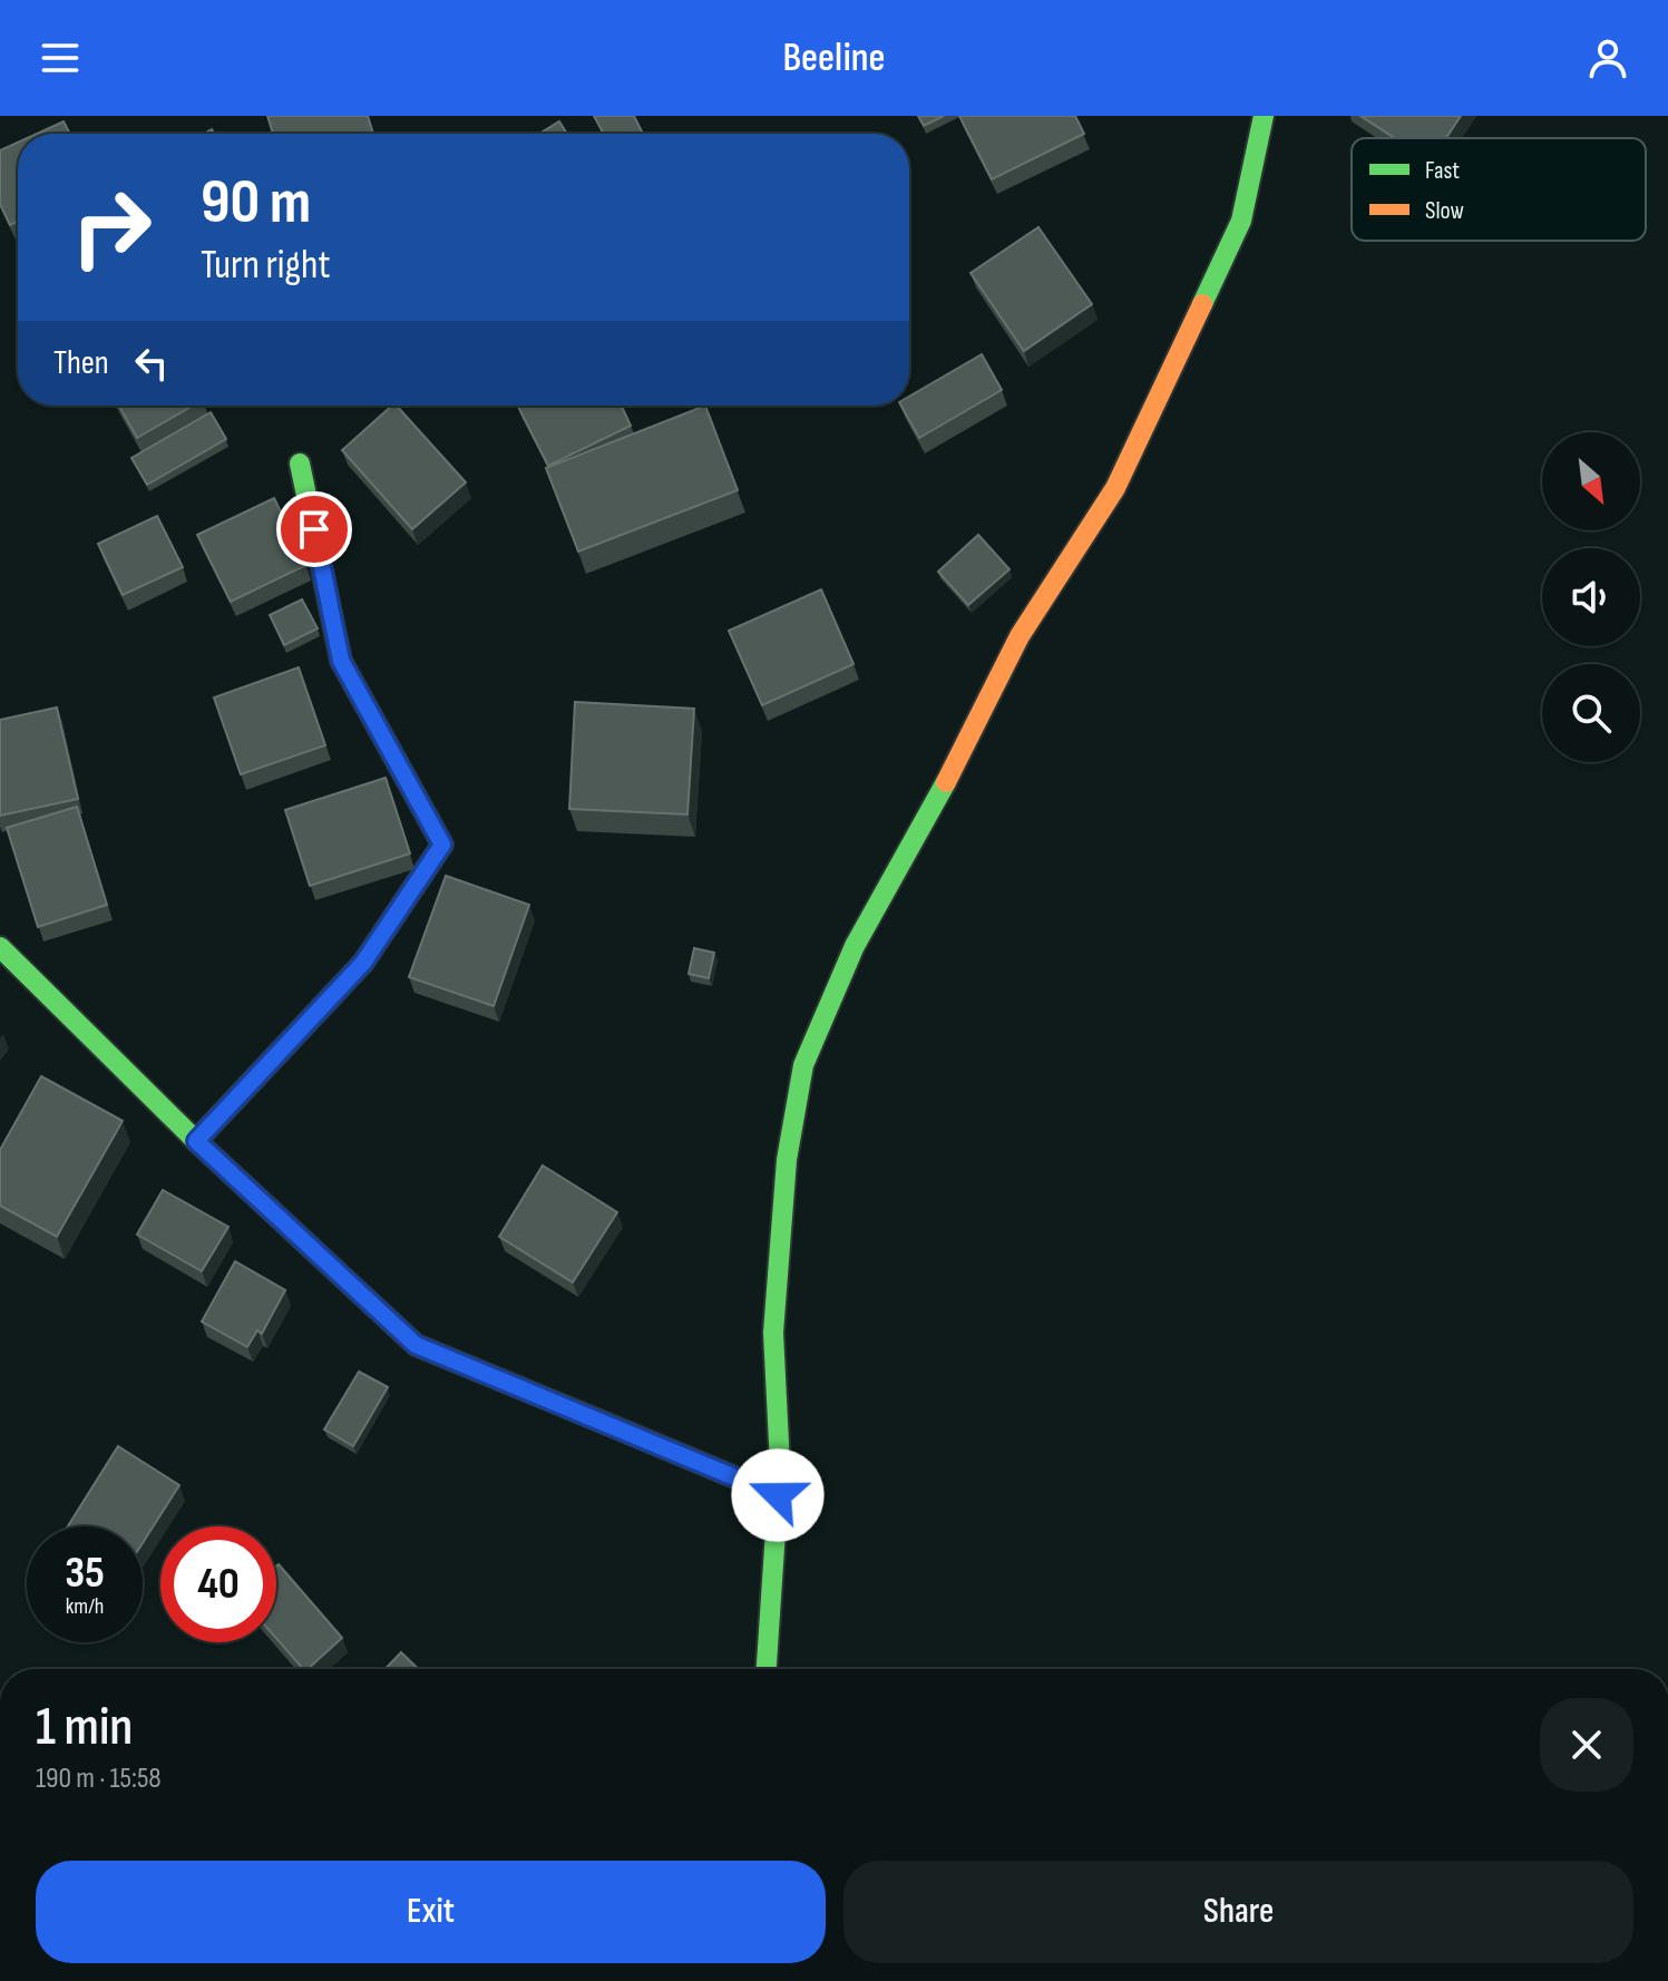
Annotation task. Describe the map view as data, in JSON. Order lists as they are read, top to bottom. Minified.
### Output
{"legend":["Fast","Slow"],"north":"bottom right","page":{"header":"Beeline","turn":["90 m","Turn right"],"then":"Then","speed":"35 km/h","limit":"40","heading":["1 min","190 m · 15:58"],"buttons":["Exit","Share"]}}
